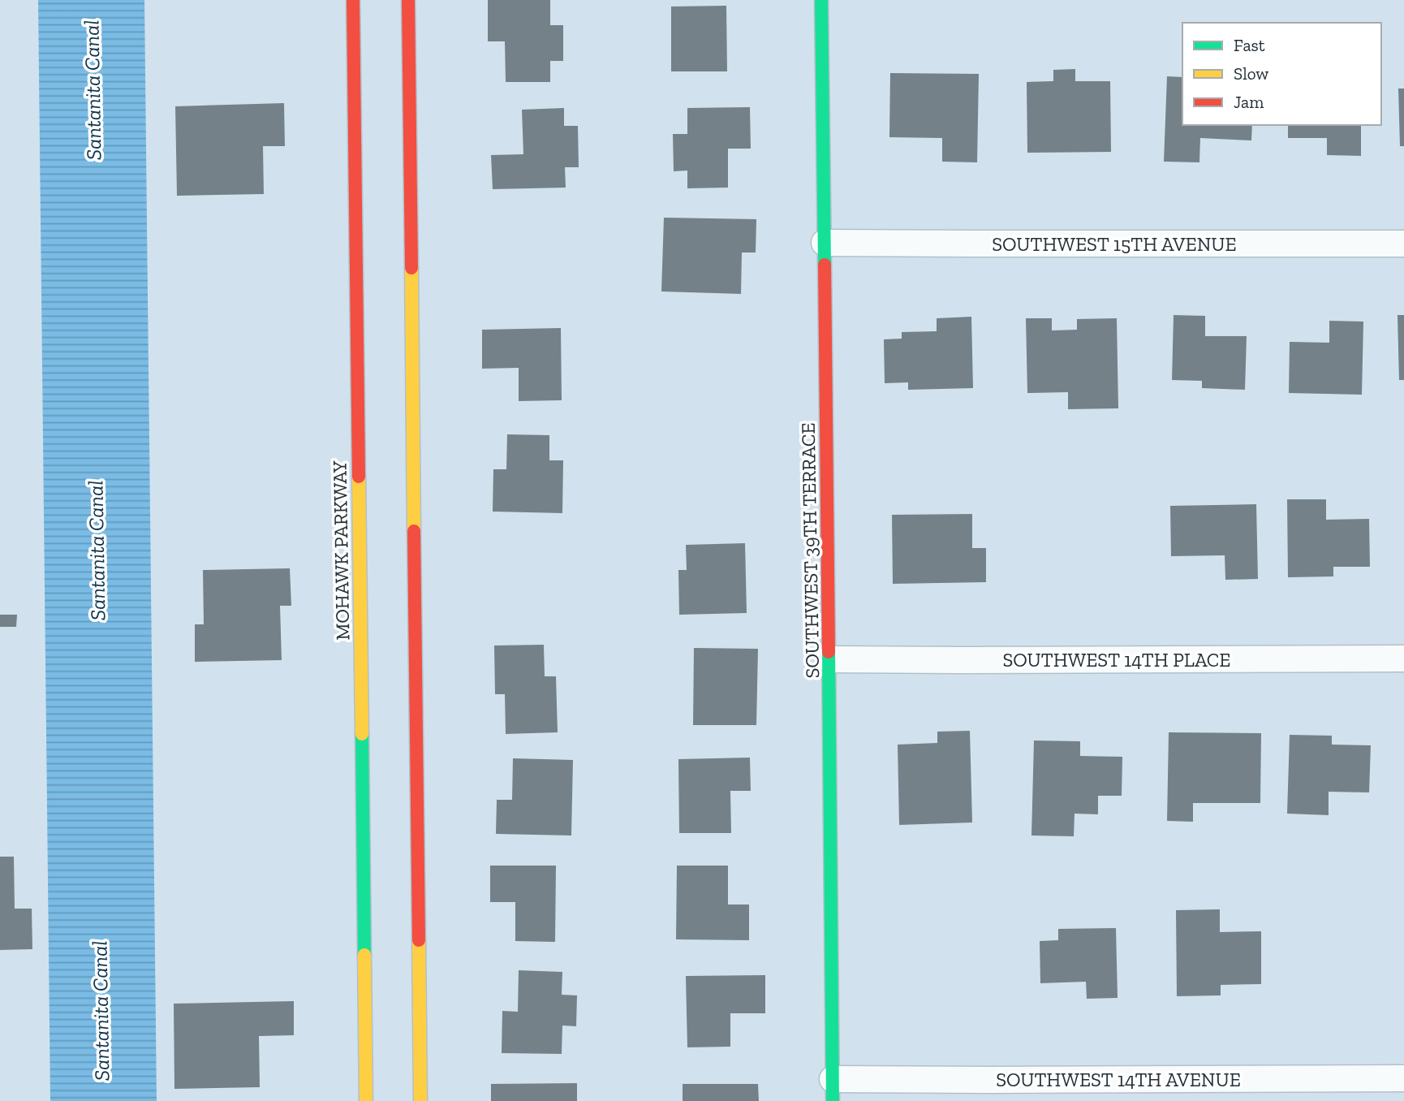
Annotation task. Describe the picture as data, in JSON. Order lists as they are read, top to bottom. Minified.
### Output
{"streets":{"street":["SOUTHWEST 15TH AVENUE","MOHAWK PARKWAY","SOUTHWEST 39TH TERRACE","SOUTHWEST 14TH PLACE","SOUTHWEST 14TH AVENUE"]},"crossings":[["SOUTHWEST 15TH AVENUE","SOUTHWEST 39TH TERRACE"],["SOUTHWEST 39TH TERRACE","SOUTHWEST 14TH PLACE"],["SOUTHWEST 39TH TERRACE","SOUTHWEST 14TH AVENUE"]],"water":["Santanita Canal"],"legend":["Fast","Slow","Jam"]}
